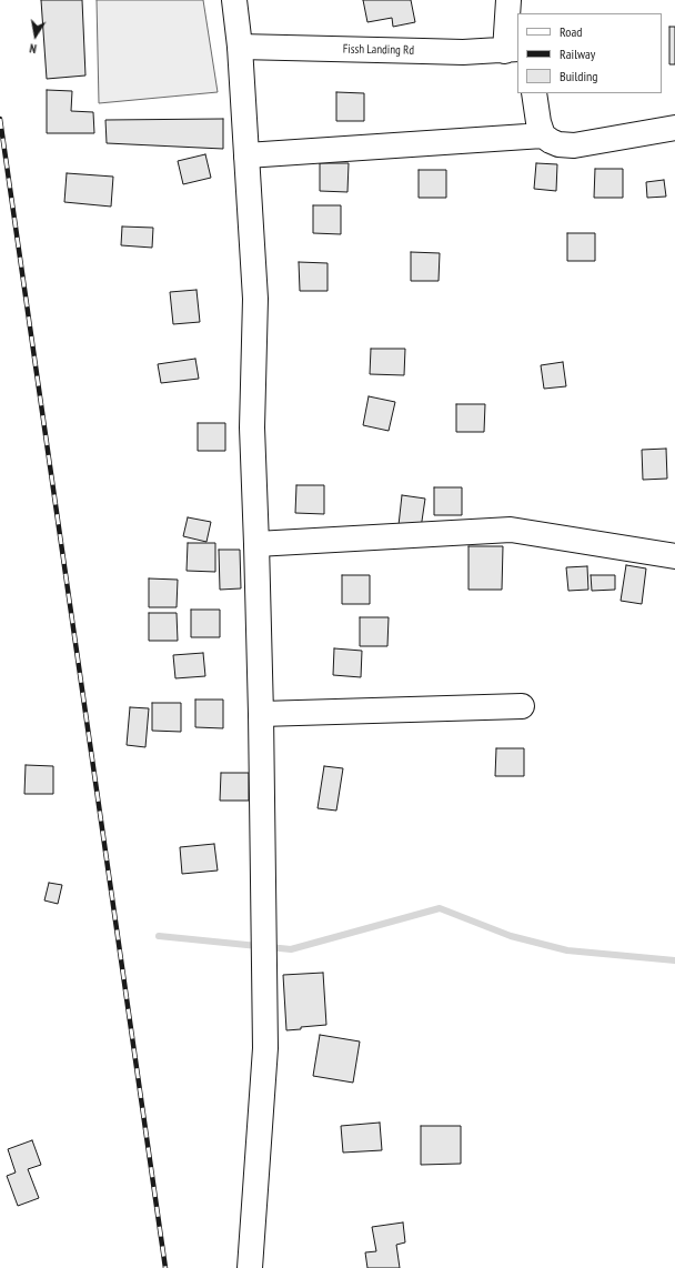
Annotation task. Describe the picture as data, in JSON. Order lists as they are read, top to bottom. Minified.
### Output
{"streets":{"street":["Fissh Landing Rd"]},"legend":["Road","Railway","Building"],"north":"bottom"}
